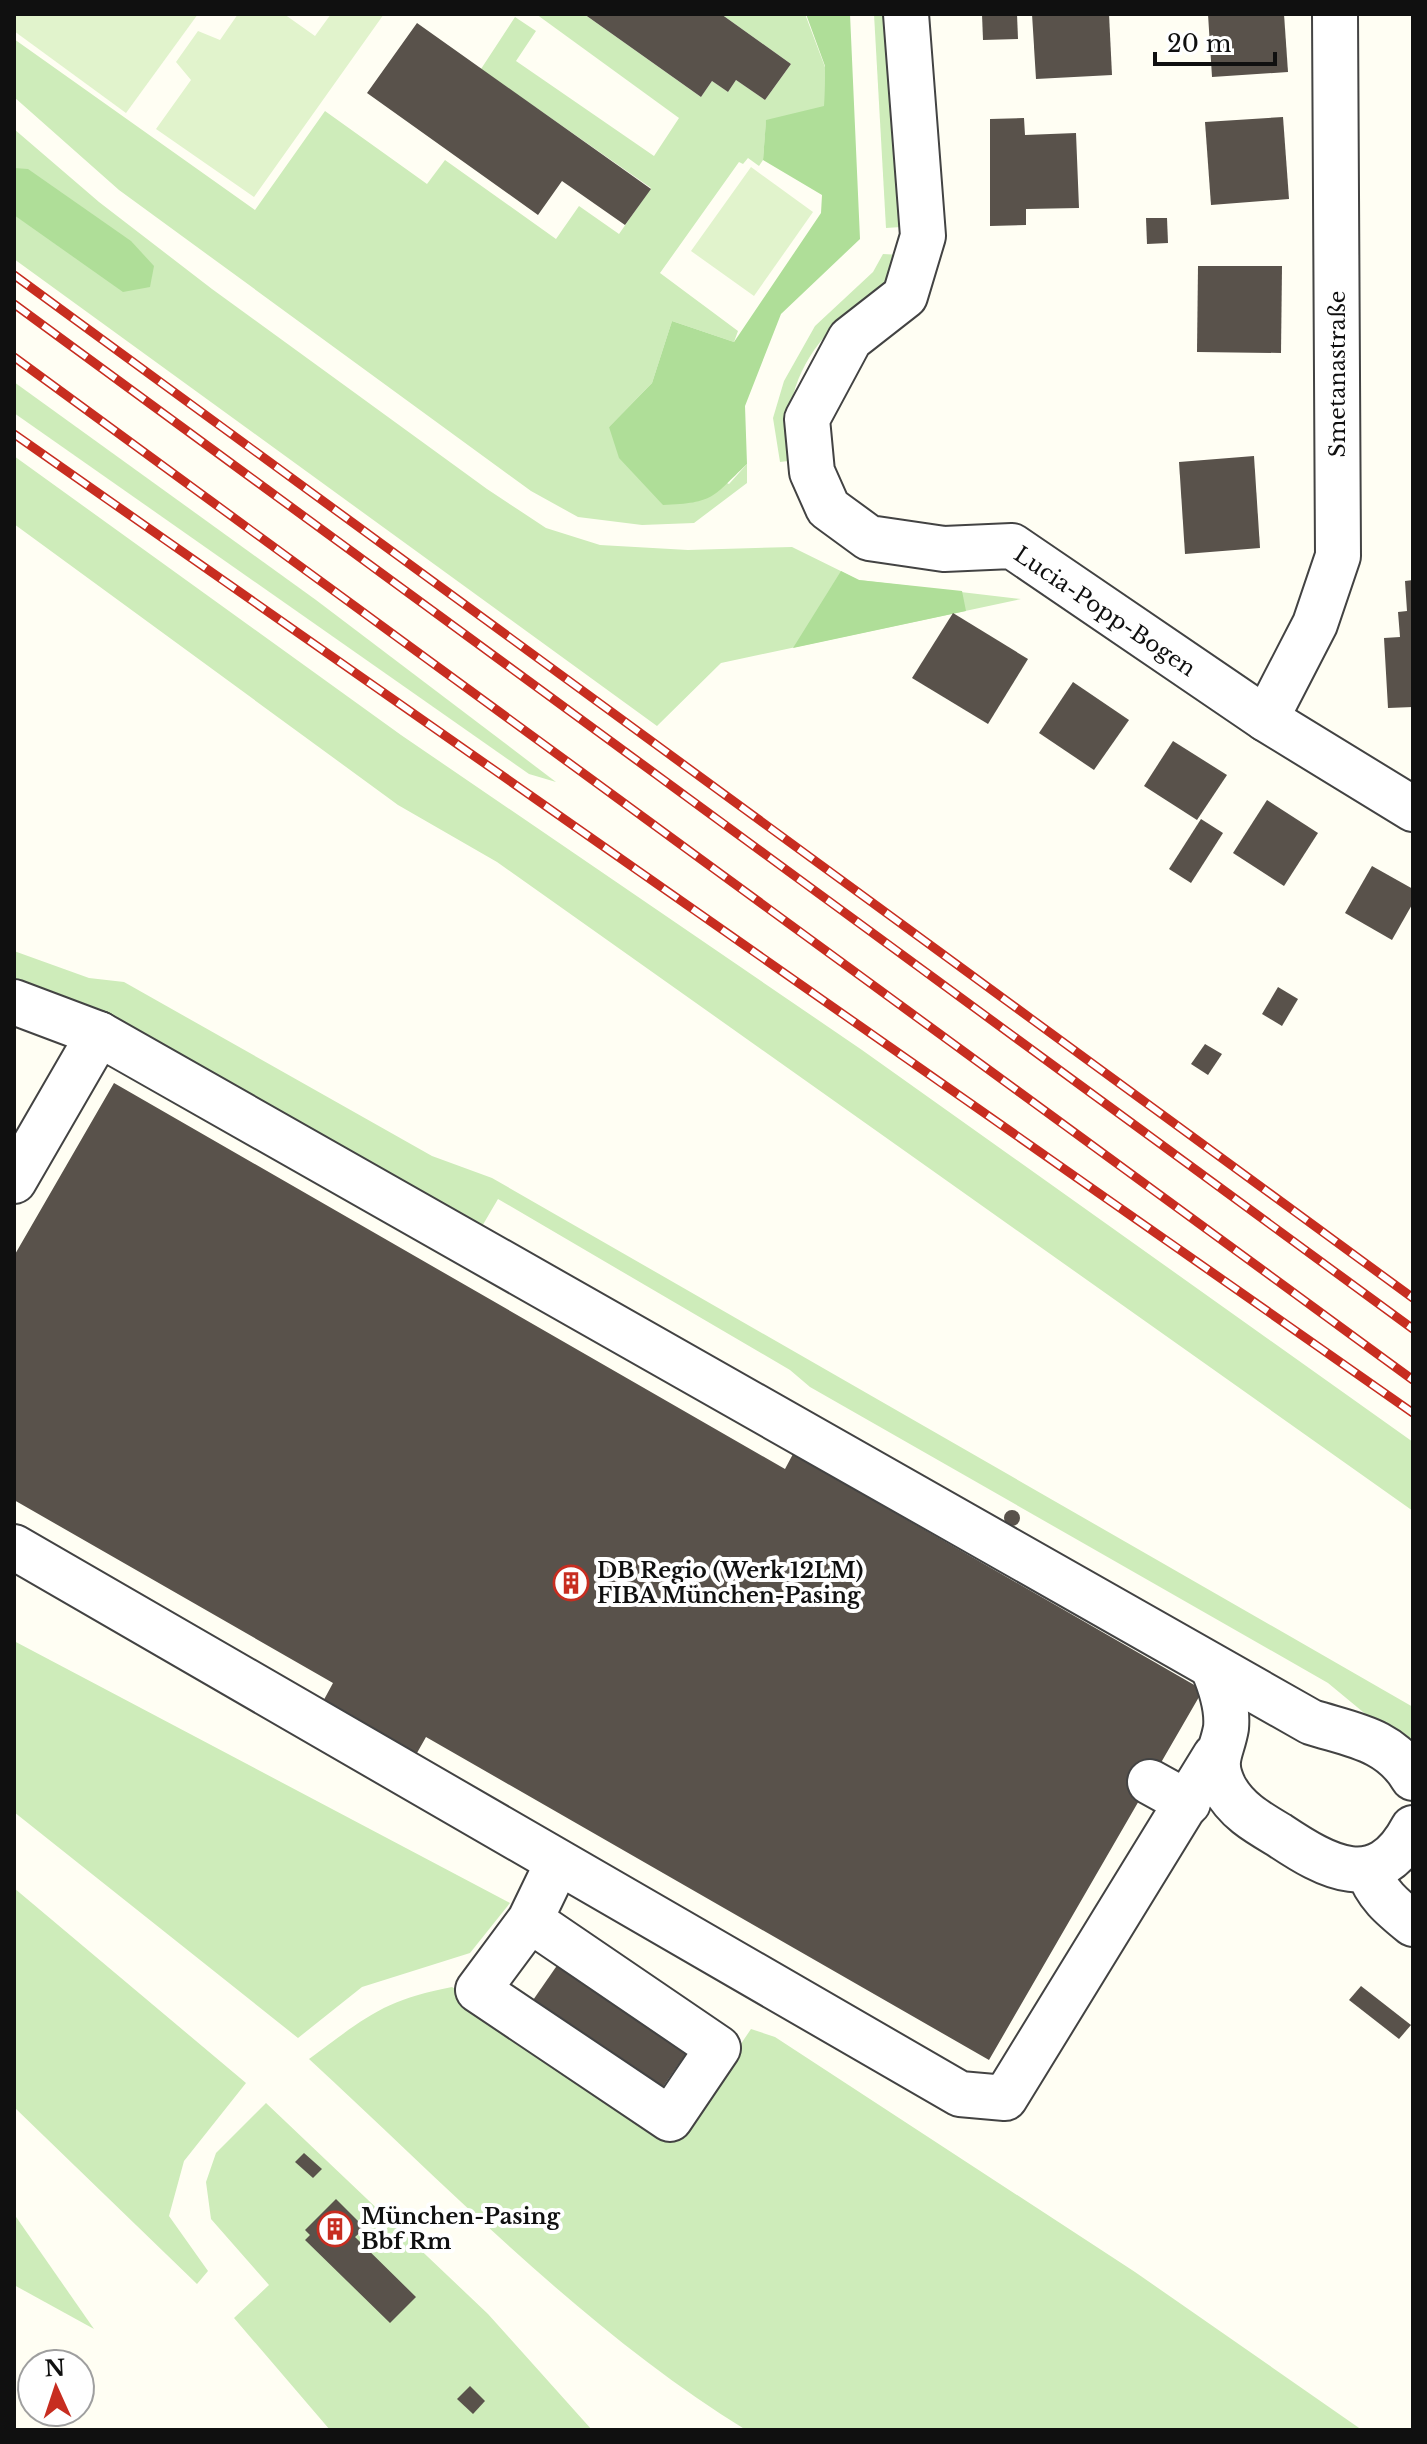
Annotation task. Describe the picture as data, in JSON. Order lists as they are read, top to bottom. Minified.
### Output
{"streets":{"street":["Smetanastraße","Lucia-Popp-Bogen"]},"crossings":[["Smetanastraße","Lucia-Popp-Bogen"]],"places":{"building":["DB Regio (Werk 12LM) FIBA München-Pasing","München-Pasing Bbf Rm"]},"scale_bar":"20 m","north":"top"}
